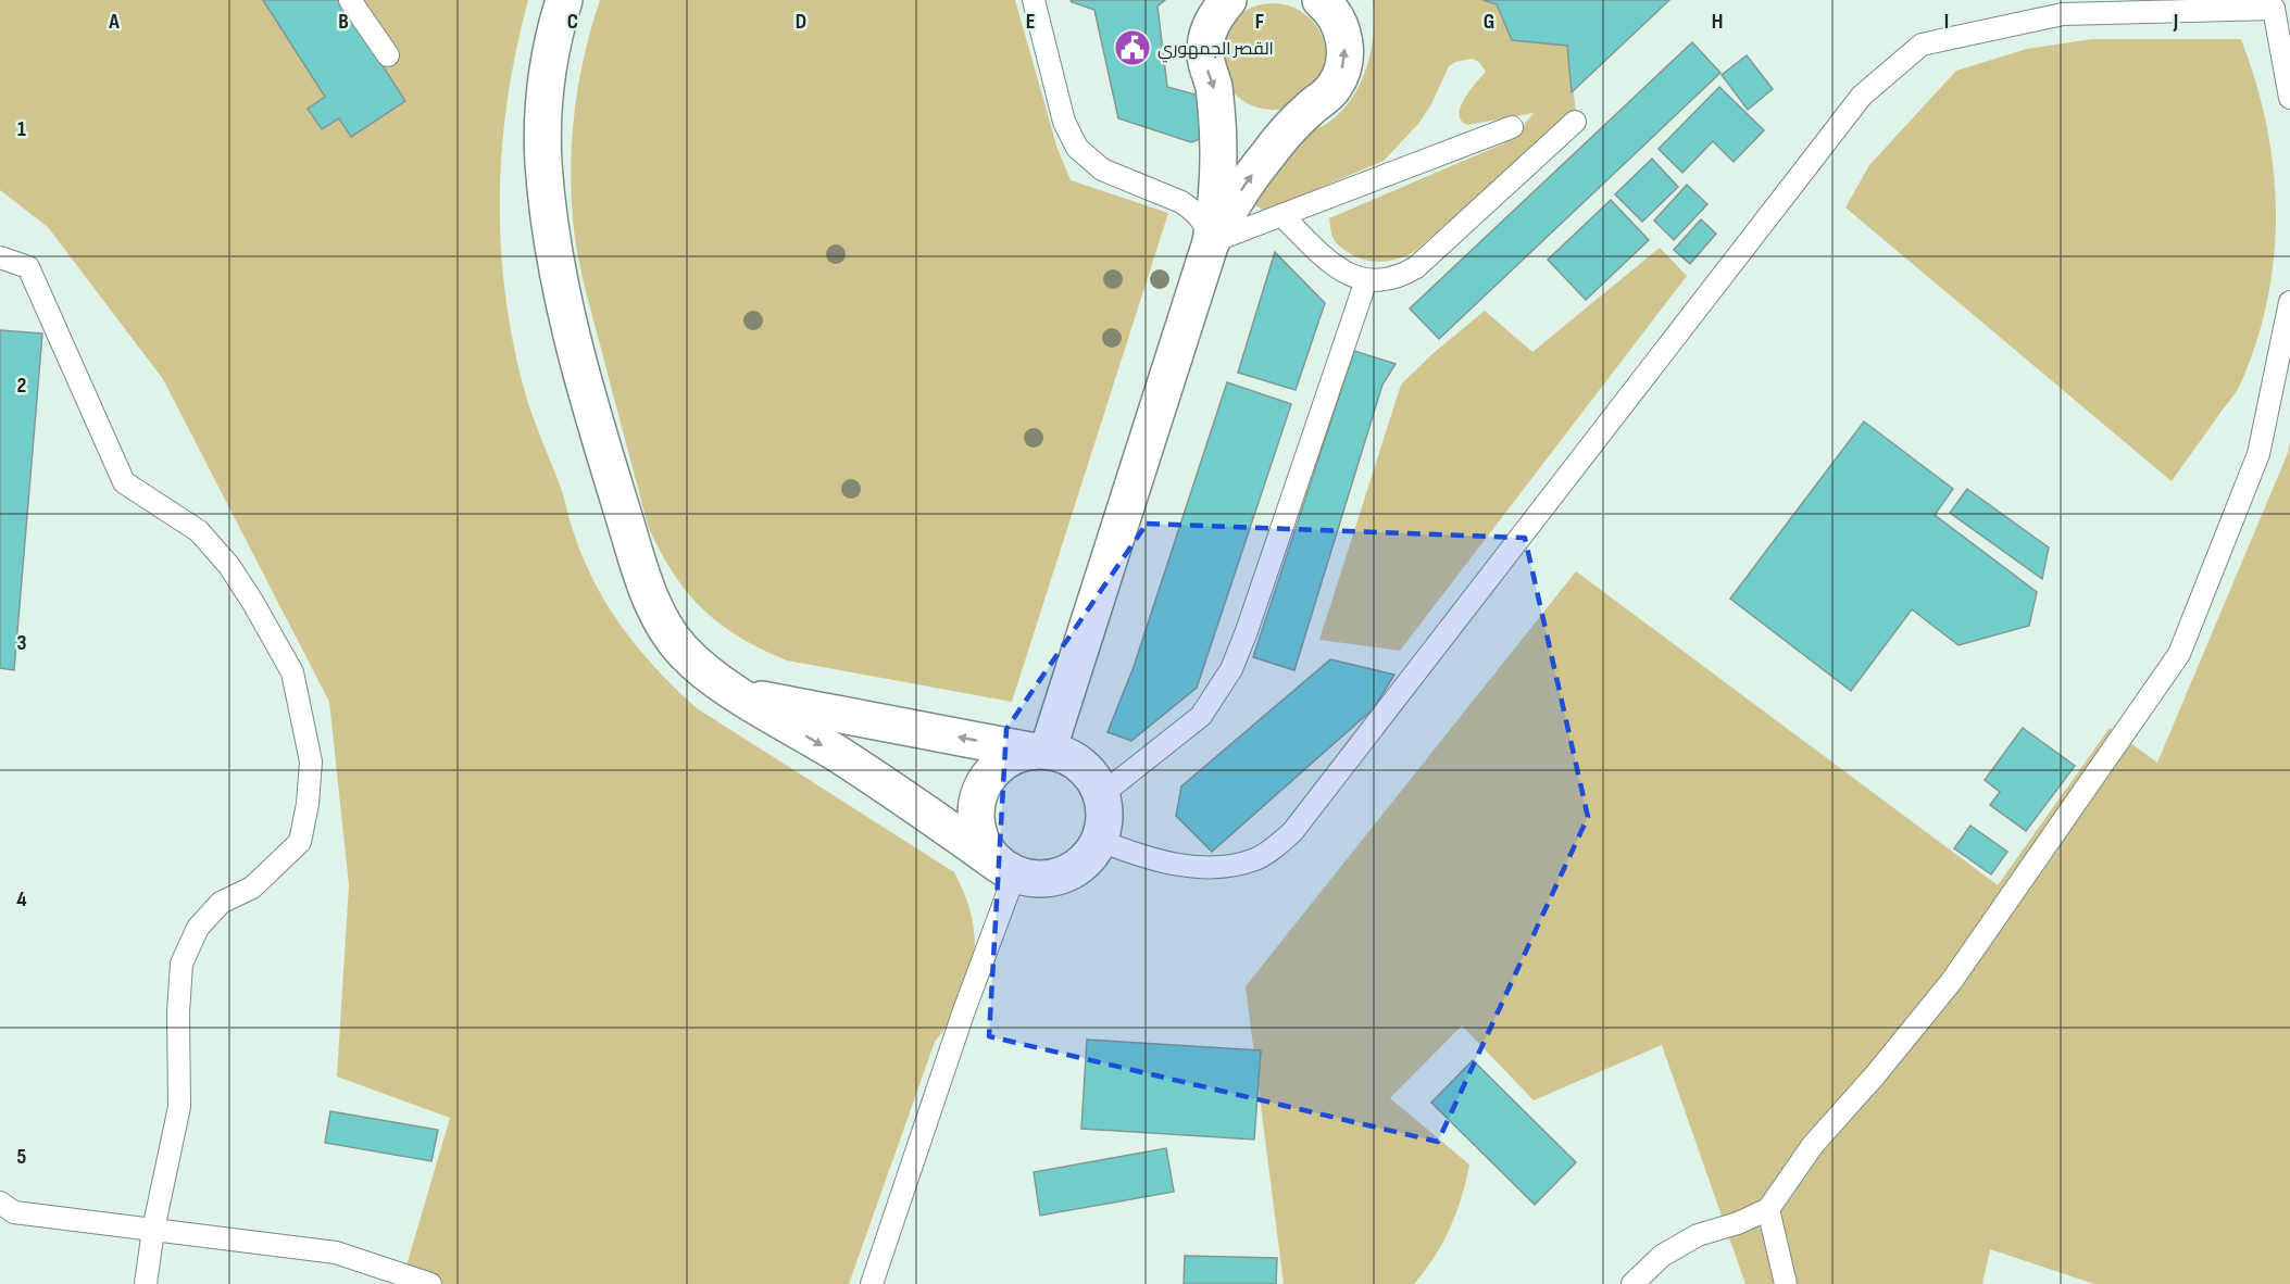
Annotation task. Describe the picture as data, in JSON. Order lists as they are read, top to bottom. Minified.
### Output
{"places":{"public building":["القصر الجمهوري"]},"grid":{"columns":["A","B","C","D","E","F","G","H","I","J"],"rows":["1","2","3","4","5"]}}
